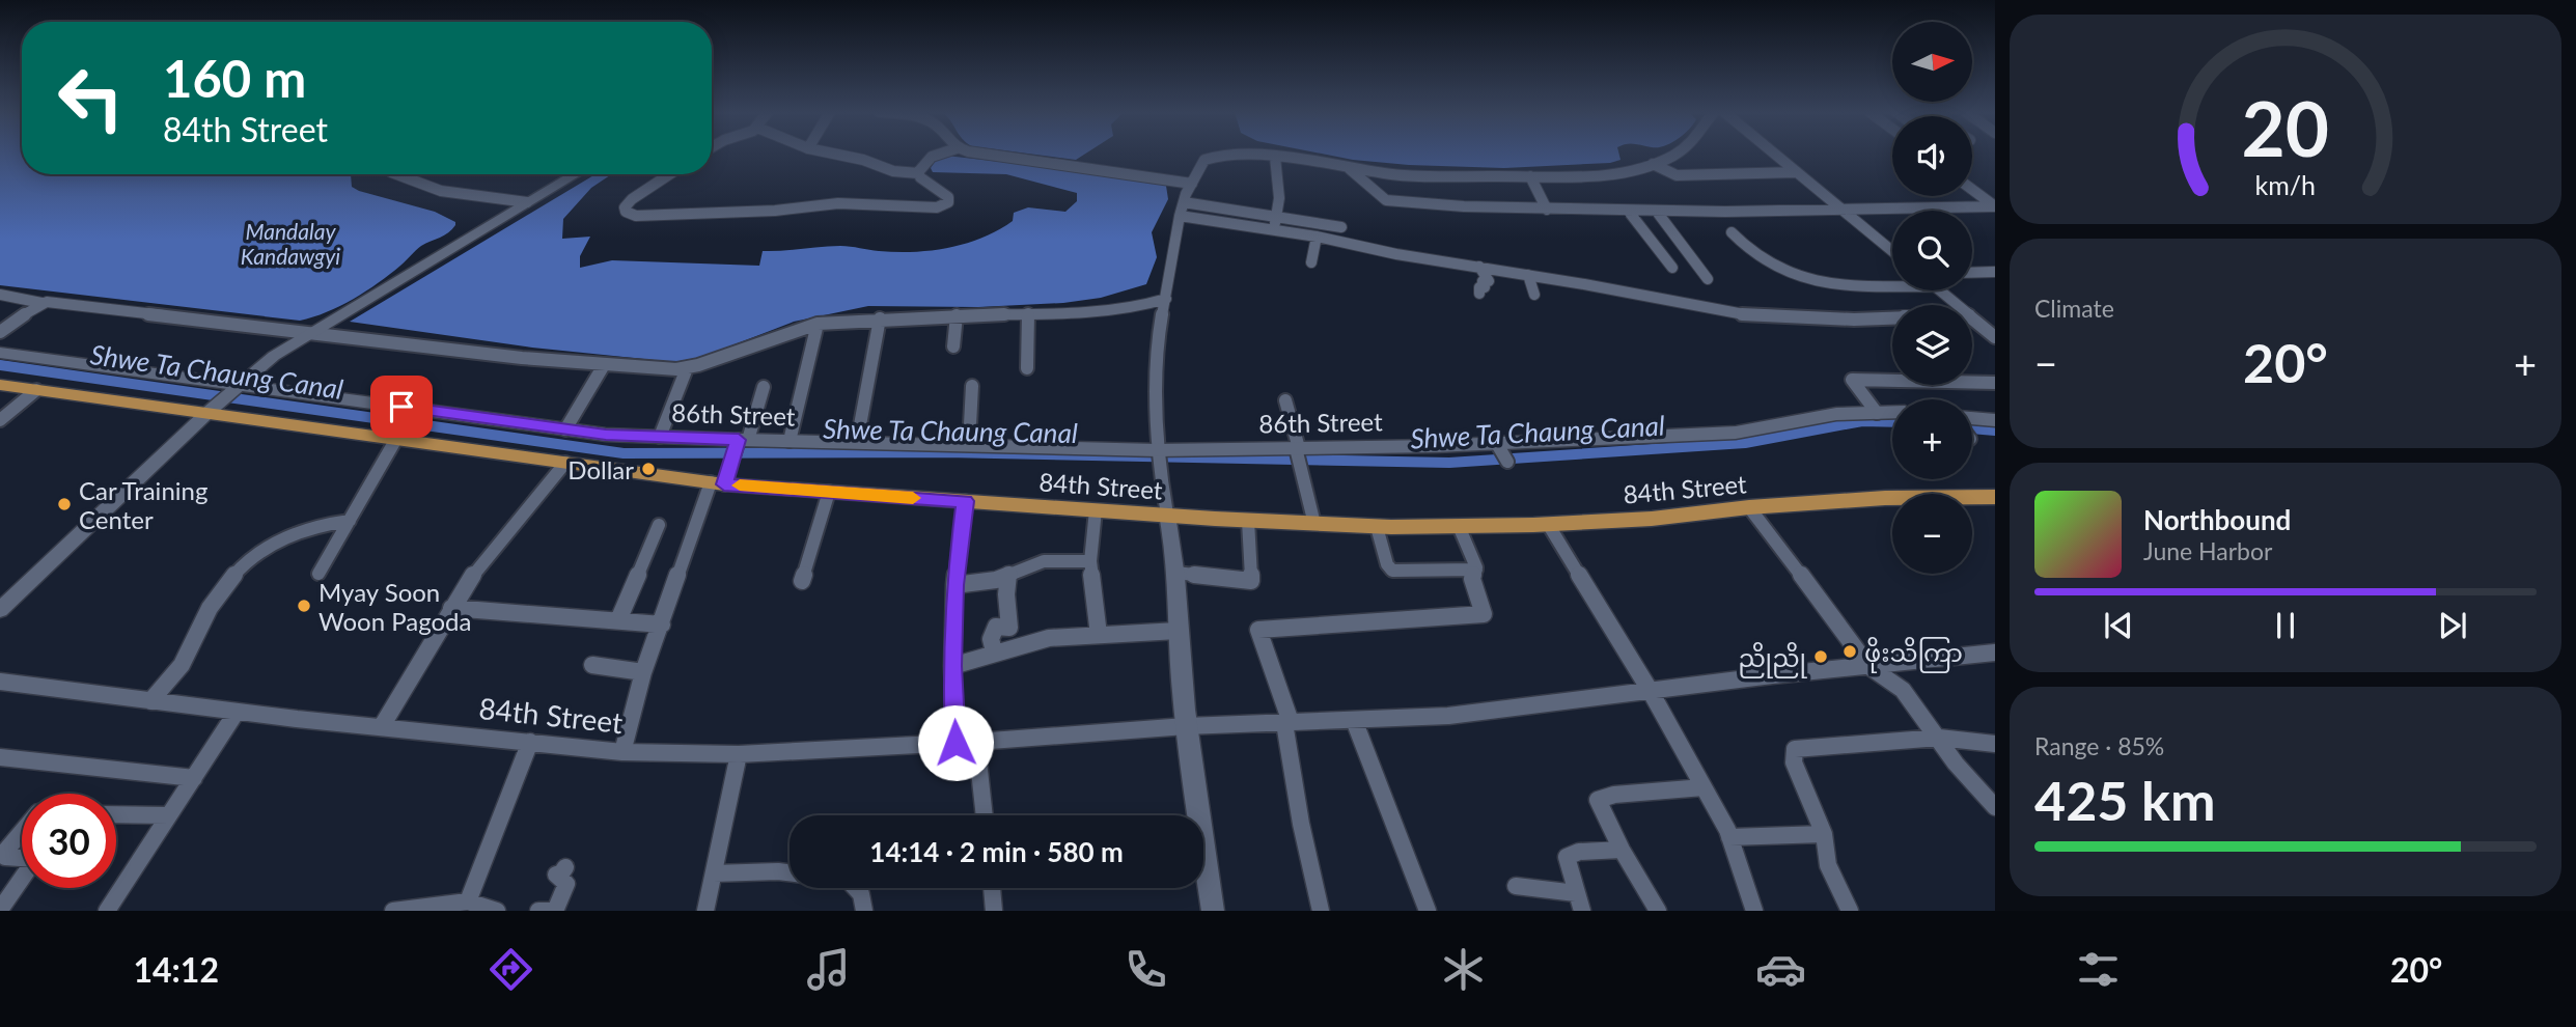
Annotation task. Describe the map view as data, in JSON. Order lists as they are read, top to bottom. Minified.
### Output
{"streets":{"main road":["86th Street","84th Street"]},"water":["Mandalay Kandawgyi","Shwe Ta Chaung Canal"],"places":["Dollar","Car Training Center","Myay Soon Woon Pagoda","ဖိုးသိကြာ","ညိုညို"],"north":"right","page":{"map_buttons":["+","−"],"turn":["160 m","84th Street"],"tile":["Climate",["Range · 85%","425 km"]],"heat":["−","20°","+"],"song":["Northbound","June Harbor"],"limit":"30","trip":"14:14 · 2 min · 580 m","tabs":["14:12","20°"],"gauge":["20","km/h"]}}
